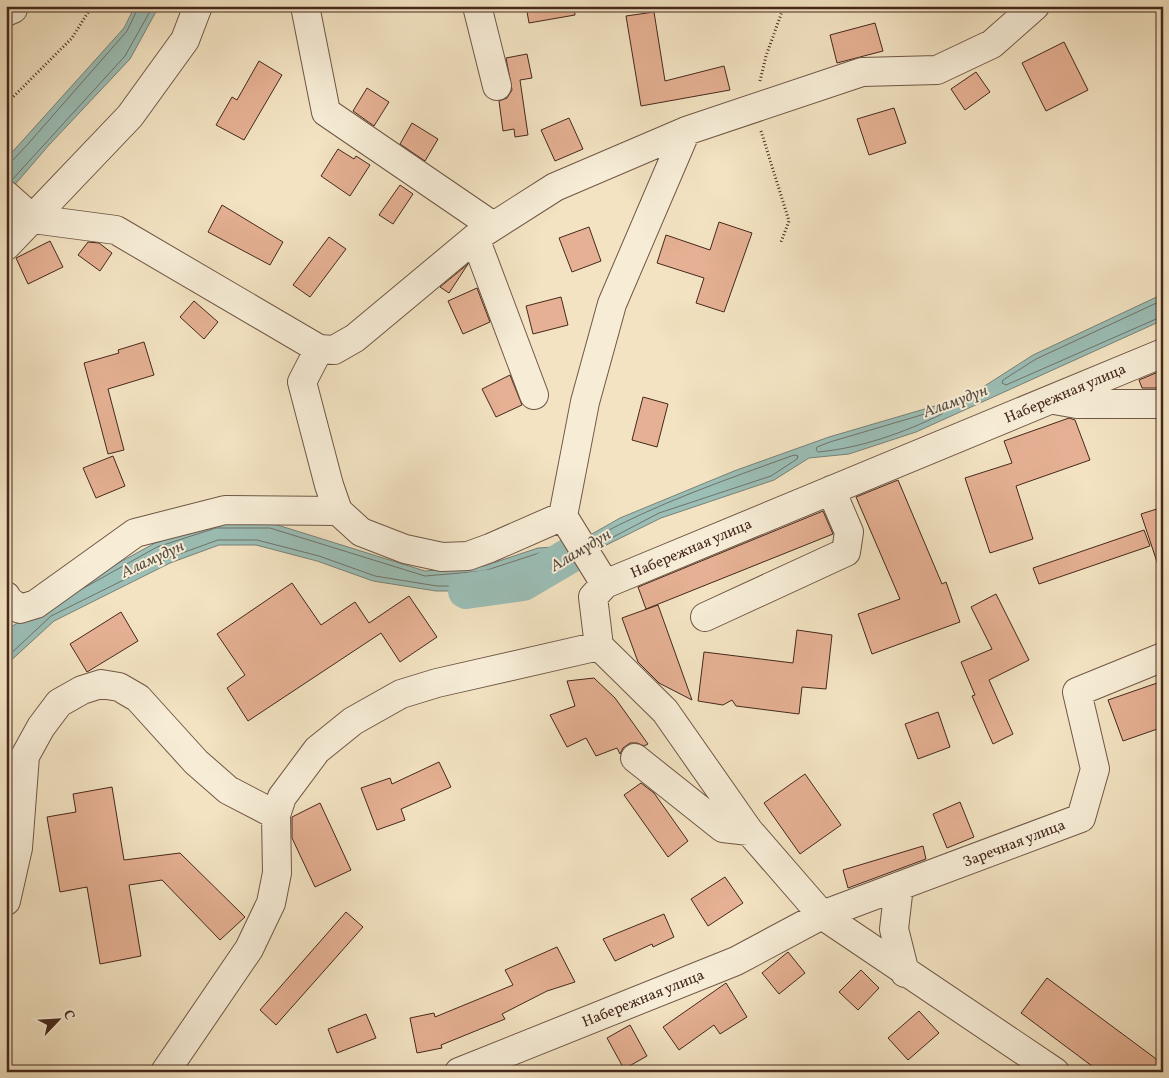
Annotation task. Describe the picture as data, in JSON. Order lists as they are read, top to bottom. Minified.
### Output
{"streets":{"street":["Набережная улица","Заречная улица"]},"crossings":[["Набережная улица","Заречная улица"]],"water":["Аламүдүн"],"north":"top right"}
